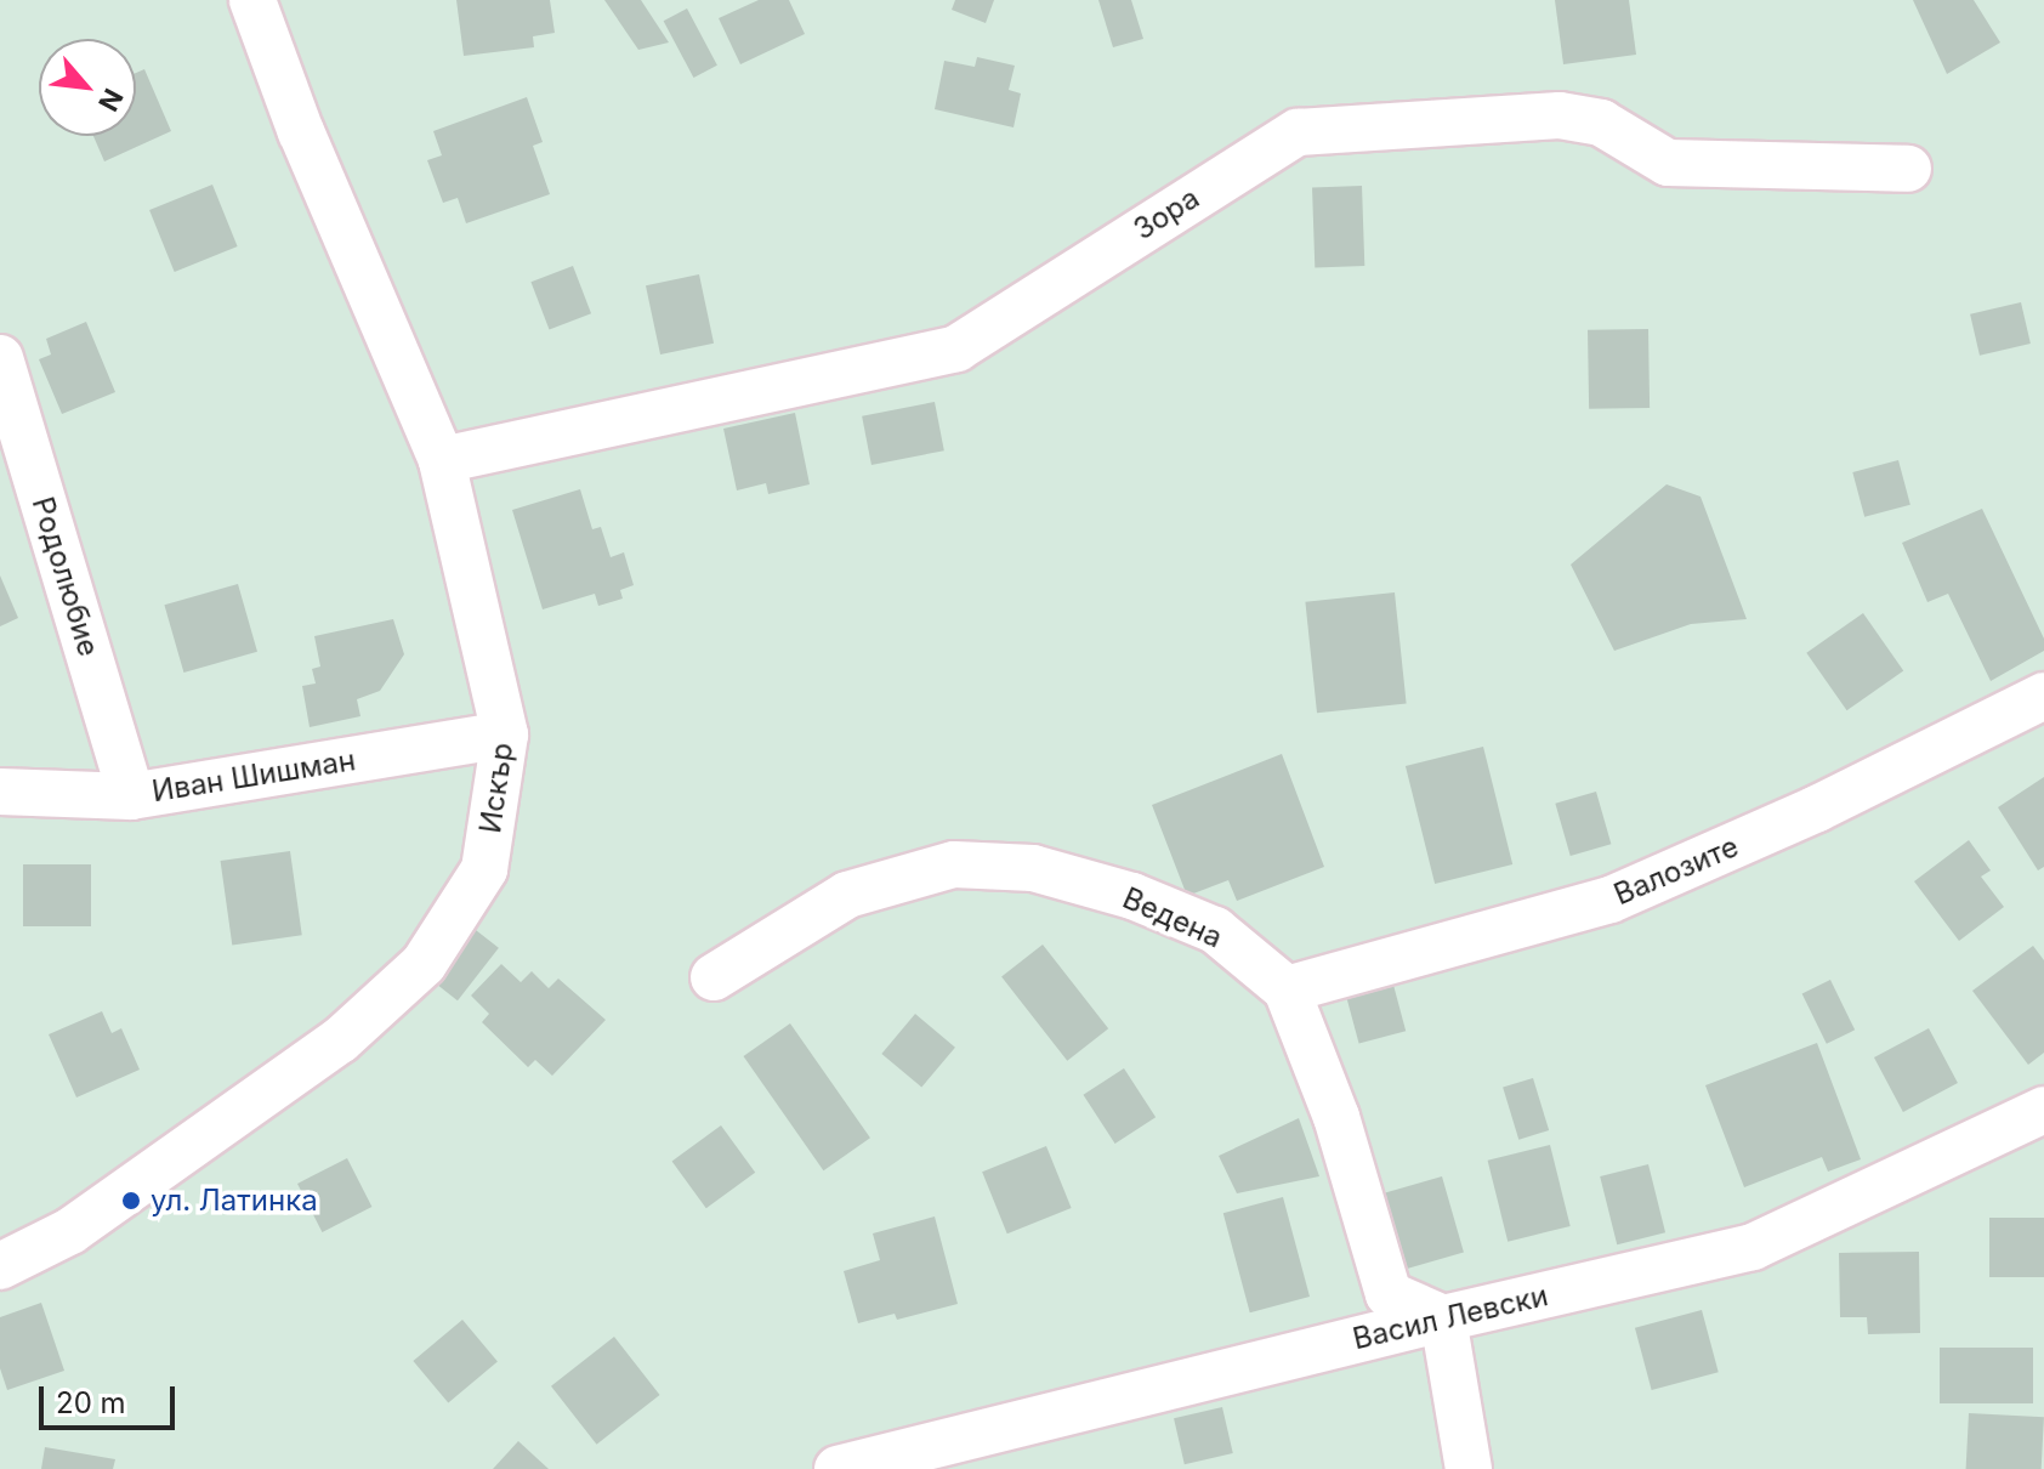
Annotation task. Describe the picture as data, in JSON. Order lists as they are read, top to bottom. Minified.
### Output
{"streets":{"street":["Зора","Родолюбие","Иван Шишман","Искър","Валозите","Ведена","Васил Левски"]},"crossings":[["Зора","Искър"],["Родолюбие","Иван Шишман"],["Иван Шишман","Искър"],["Валозите","Ведена"],["Ведена","Васил Левски"]],"places":["ул. Латинка"],"scale_bar":"20 m","north":"bottom right"}
